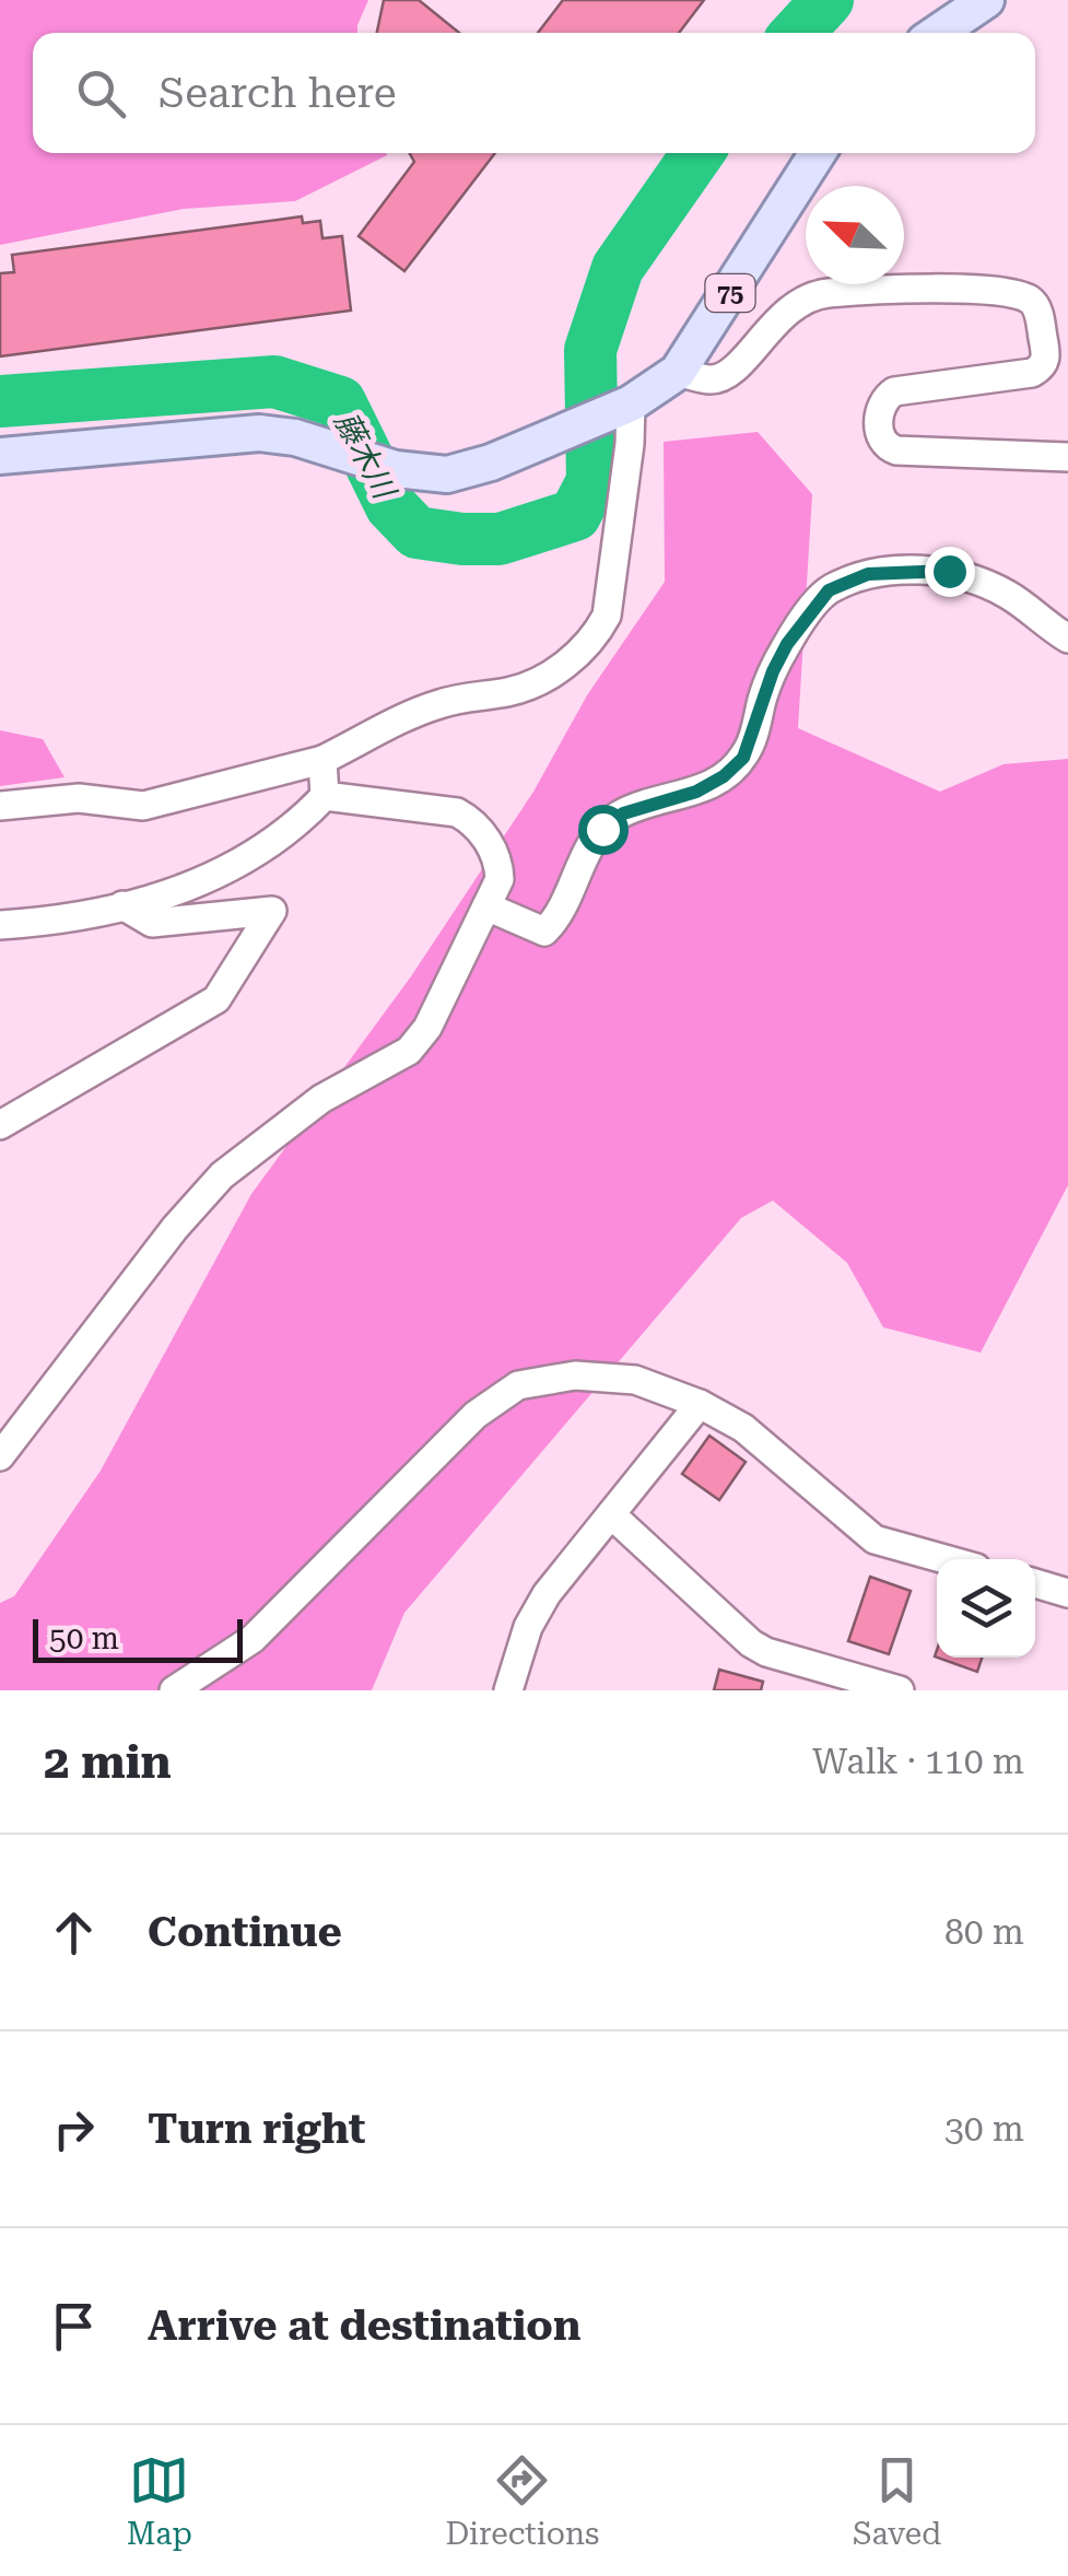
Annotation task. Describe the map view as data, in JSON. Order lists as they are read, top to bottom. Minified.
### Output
{"streets":{"main road":["75"]},"water":["藤木川"],"scale_bar":"50 m","north":"top left","page":{"search":"Search here","scale":"50 m","heading":["2 min","Walk · 110 m"],"list":[["Continue","80 m"],["Turn right","30 m"],"Arrive at destination"],"nav":["Map","Directions","Saved"]}}
